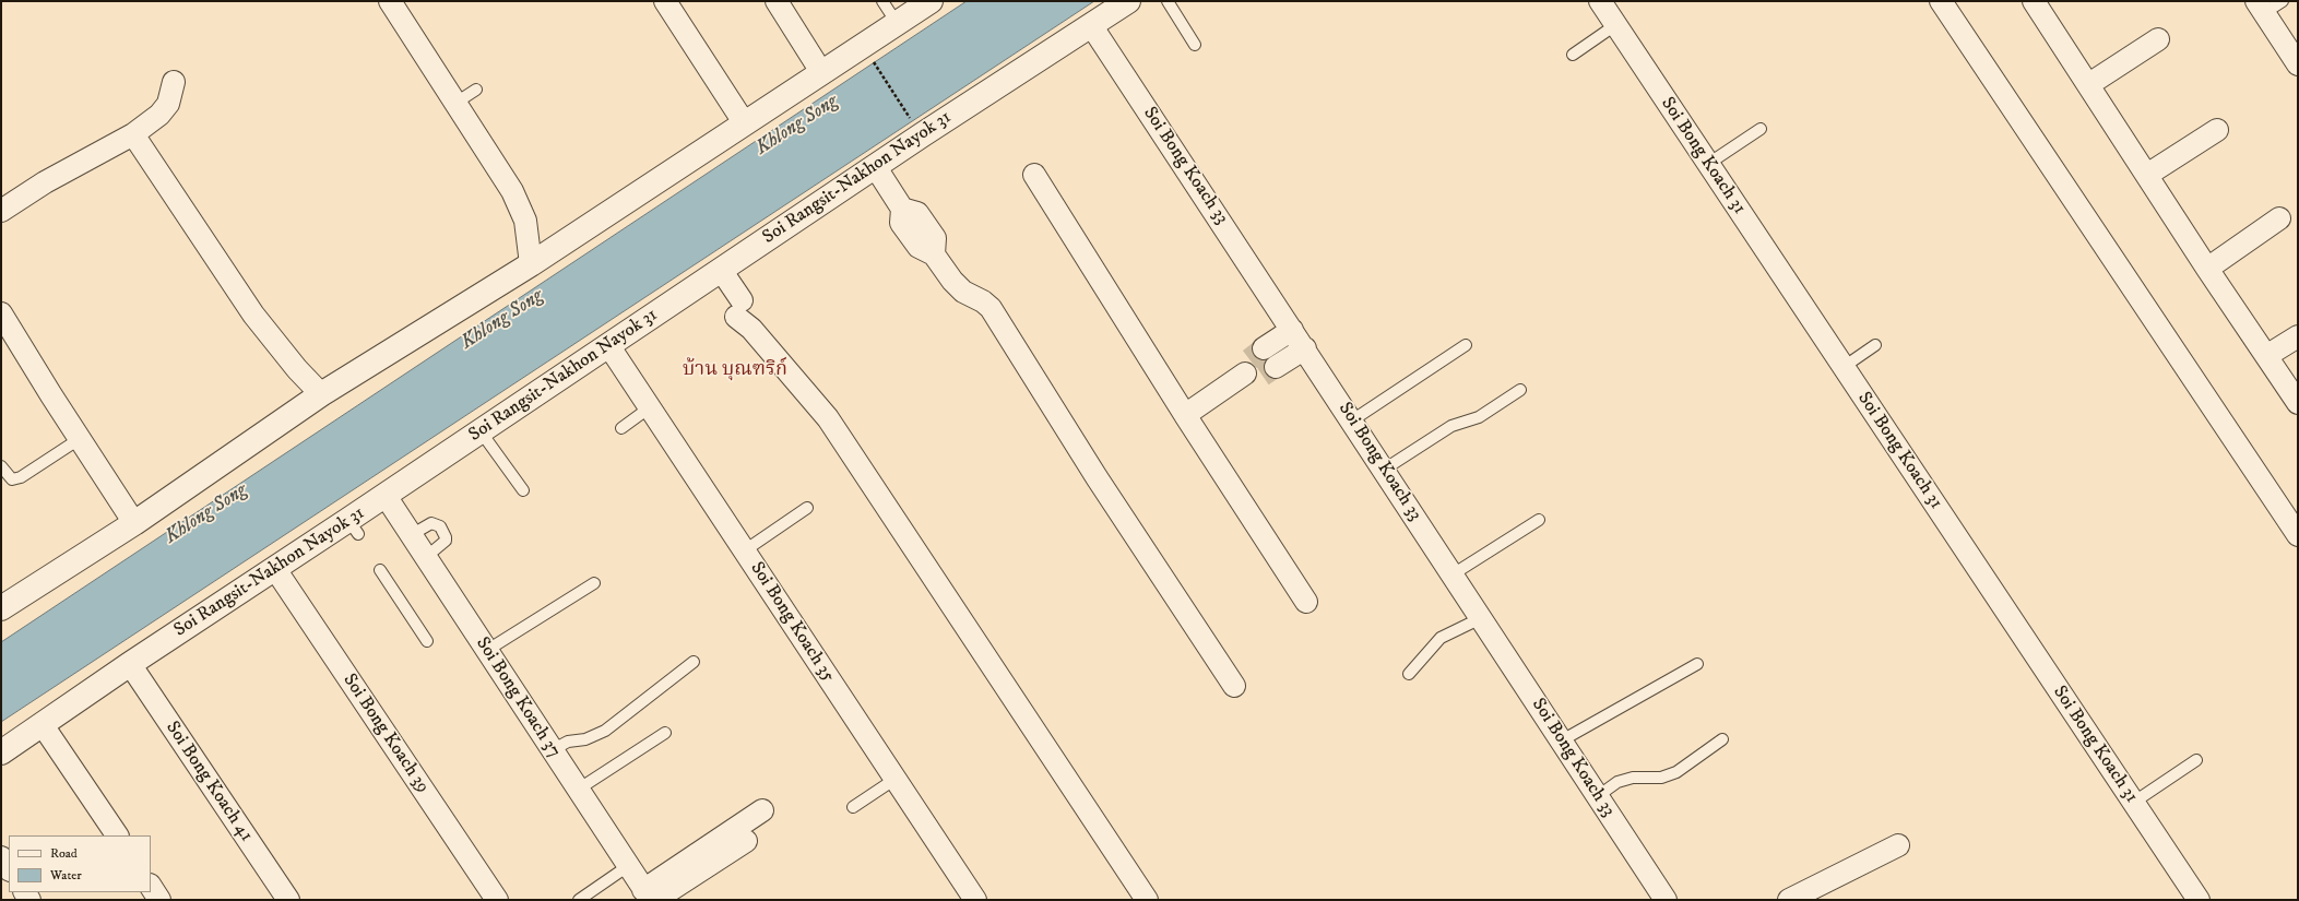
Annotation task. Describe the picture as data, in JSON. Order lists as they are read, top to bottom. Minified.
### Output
{"streets":{"street":["Soi Bong Koach 31","Soi Bong Koach 33","Soi Rangsit-Nakhon Nayok 31","Soi Bong Koach 35","Soi Bong Koach 37","Soi Bong Koach 39","Soi Bong Koach 41"]},"crossings":[["Soi Bong Koach 33","Soi Rangsit-Nakhon Nayok 31"],["Soi Rangsit-Nakhon Nayok 31","Soi Bong Koach 35"],["Soi Rangsit-Nakhon Nayok 31","Soi Bong Koach 37"],["Soi Rangsit-Nakhon Nayok 31","Soi Bong Koach 39"],["Soi Rangsit-Nakhon Nayok 31","Soi Bong Koach 41"]],"districts":["บ้าน บุณฑริก์"],"water":["Khlong Song"],"legend":["Road","Water"]}
